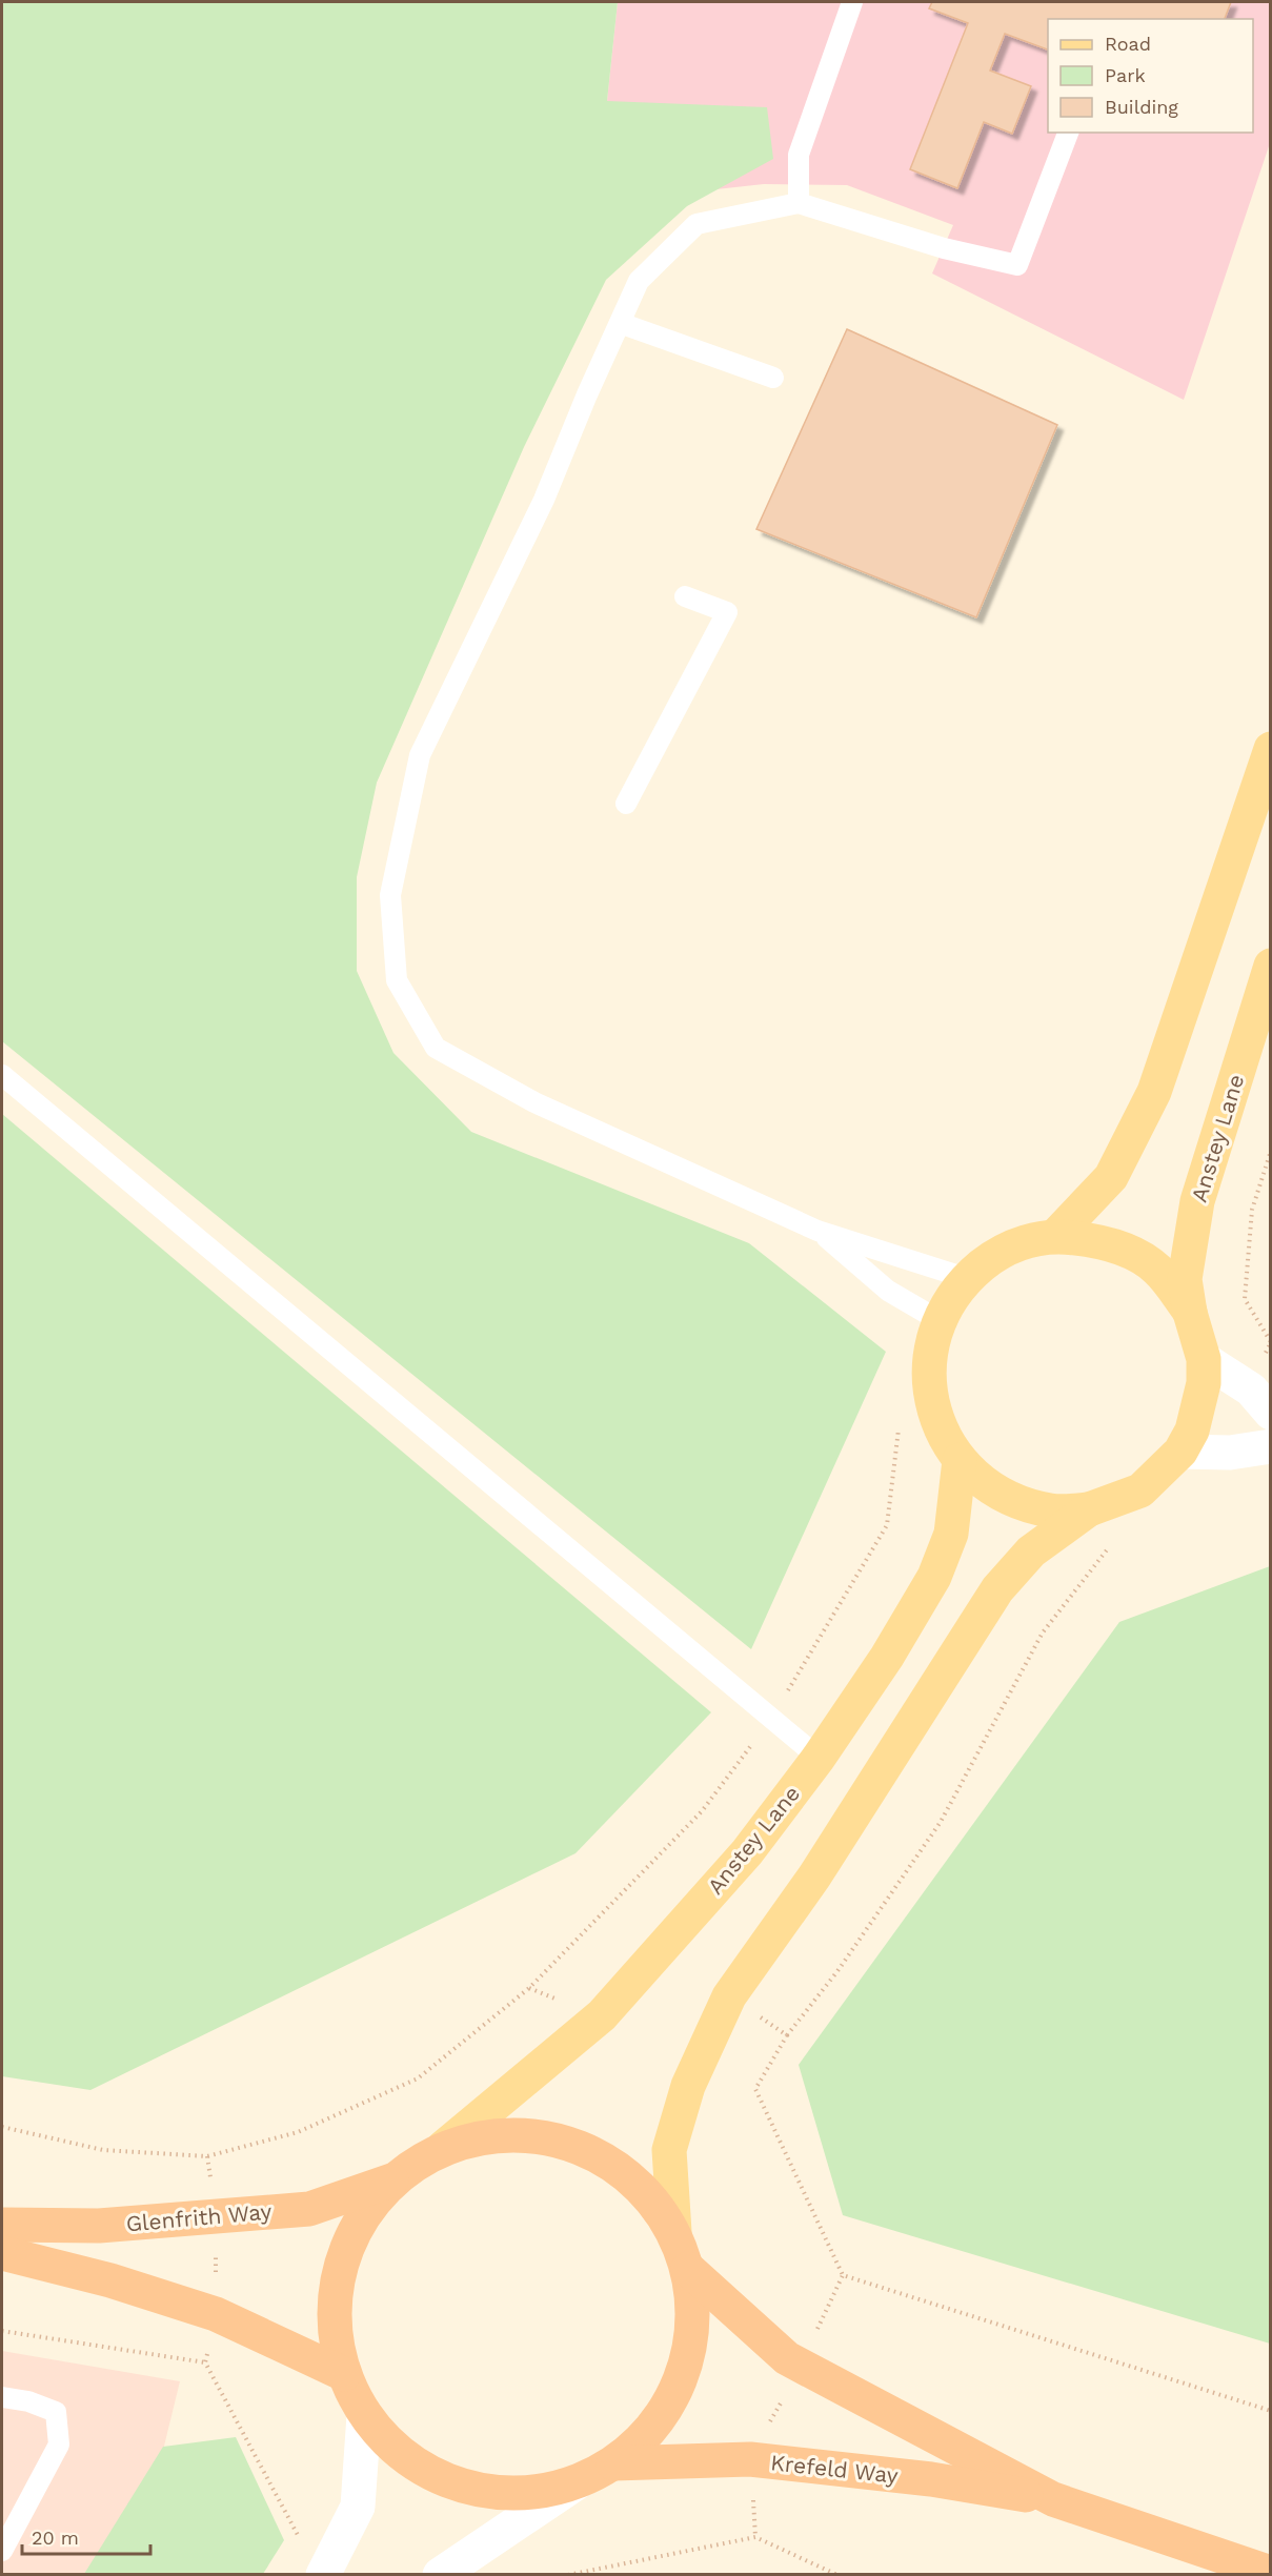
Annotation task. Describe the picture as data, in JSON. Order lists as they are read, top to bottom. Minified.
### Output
{"streets":{"highway":["Glenfrith Way","Krefeld Way"],"main road":["Anstey Lane"]},"legend":["Road","Park","Building"],"scale_bar":"20 m"}
